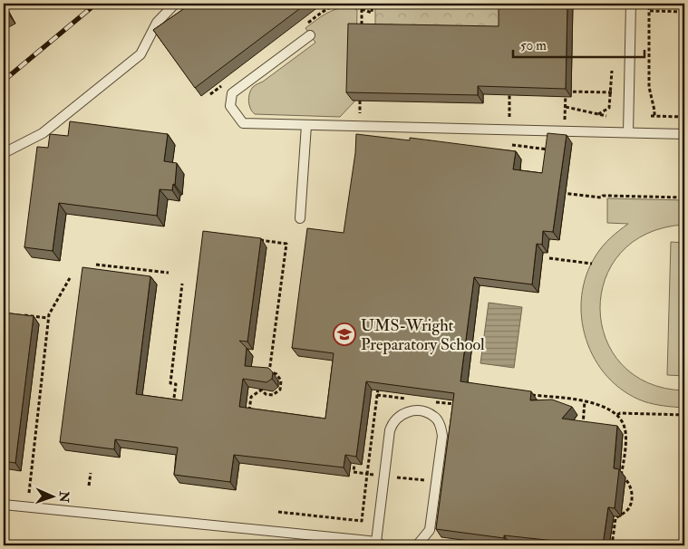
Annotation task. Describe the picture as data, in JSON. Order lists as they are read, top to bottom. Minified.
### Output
{"places":{"school or university":["UMS-Wright Preparatory School"]},"scale_bar":"50 m","north":"right"}
